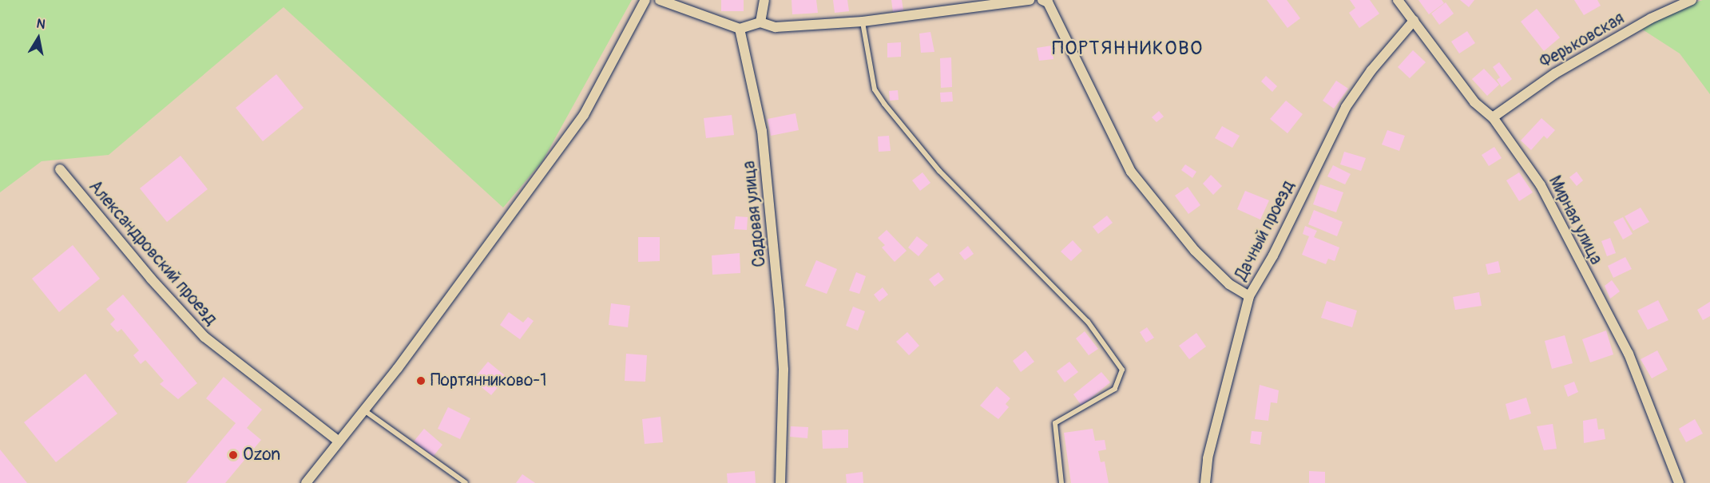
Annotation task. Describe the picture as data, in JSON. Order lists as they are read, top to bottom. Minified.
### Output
{"streets":{"street":["Ферьковская","Садовая улица","Мирная улица","Дачный проезд","Александровский проезд"]},"crossings":[["Ферьковская","Мирная улица"],["Мирная улица","Дачный проезд"]],"districts":["ПОРТЯННИКОВО"],"places":["Портянниково-1","Ozon"],"north":"top"}
